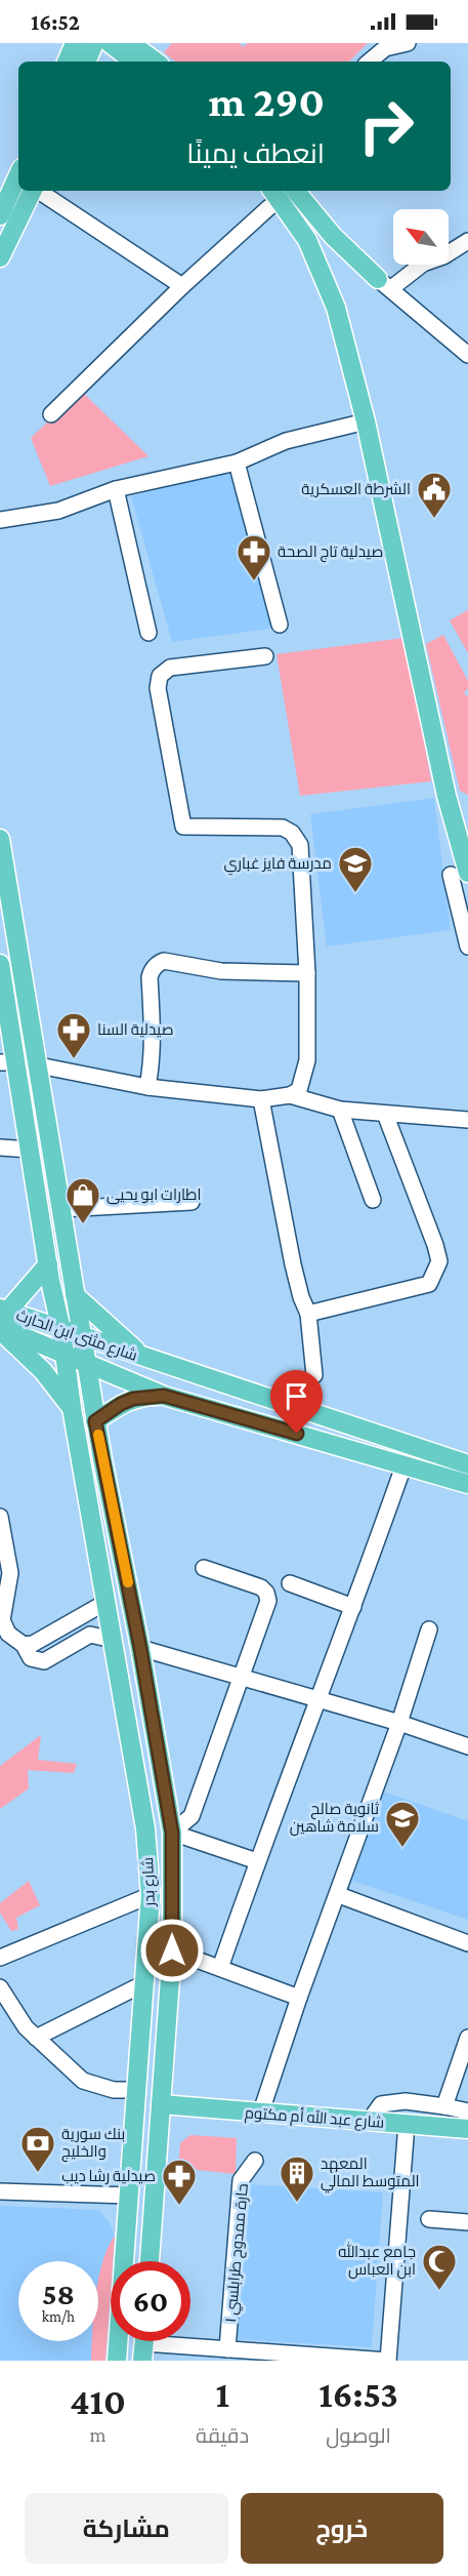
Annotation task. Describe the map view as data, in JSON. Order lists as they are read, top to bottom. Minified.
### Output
{"streets":{"main road":["شارع مثنى ابن الحارث","شارع بدر","شارع عبد اللّه أم مكتوم"],"street":["حارة ممدوح طرابلسي ١"]},"crossings":[["شارع مثنى ابن الحارث","شارع بدر"],["شارع بدر","شارع عبد اللّه أم مكتوم"]],"places":{"public building":["الشرطة العسكرية"],"pharmacy":["صيدلية تاج الصحة","صيدلية السنا","صيدلية رشا ديب"],"school or university":["مدرسة فايز غباري","ثانوية صالح سلامة شاهين"],"shop":["اطارات ابو يحيى"],"bank":["بنك سورية والخليج"],"building":["المعهد المتوسط المالي"],"mosque":["جامع عبدالله ابن العباس"]},"north":"top left","page":{"status":"16:52","turn":["290 m","انعطف يمينًا"],"speed":"58 km/h","limit":"60","eta":["16:53","الوصول","1","دقيقة","410","m"],"buttons":["خروج","مشاركة"]}}
